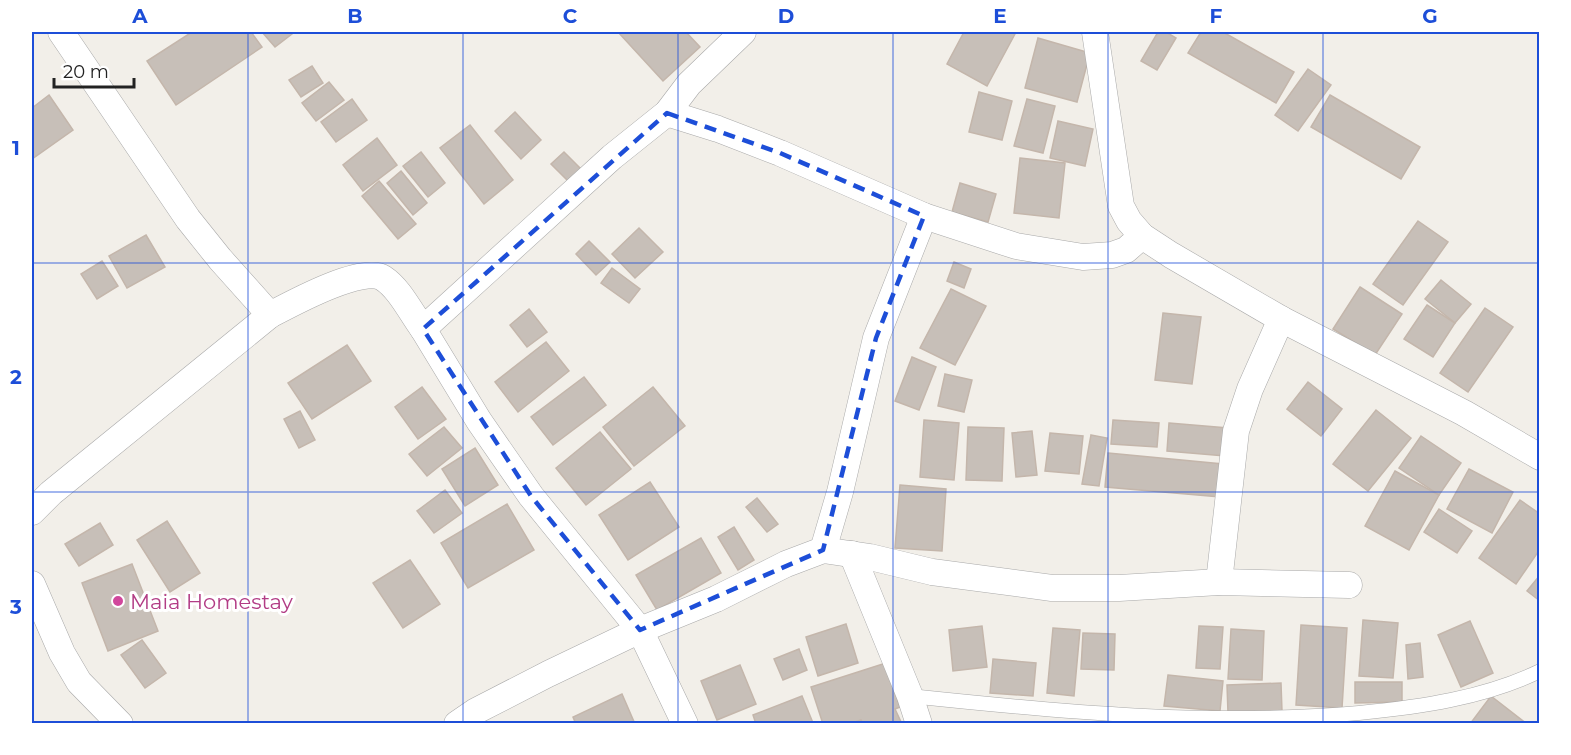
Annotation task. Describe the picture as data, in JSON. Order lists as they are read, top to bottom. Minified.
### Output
{"places":["Maia Homestay"],"scale_bar":"20 m","grid":{"columns":["A","B","C","D","E","F","G"],"rows":["1","2","3"]}}
